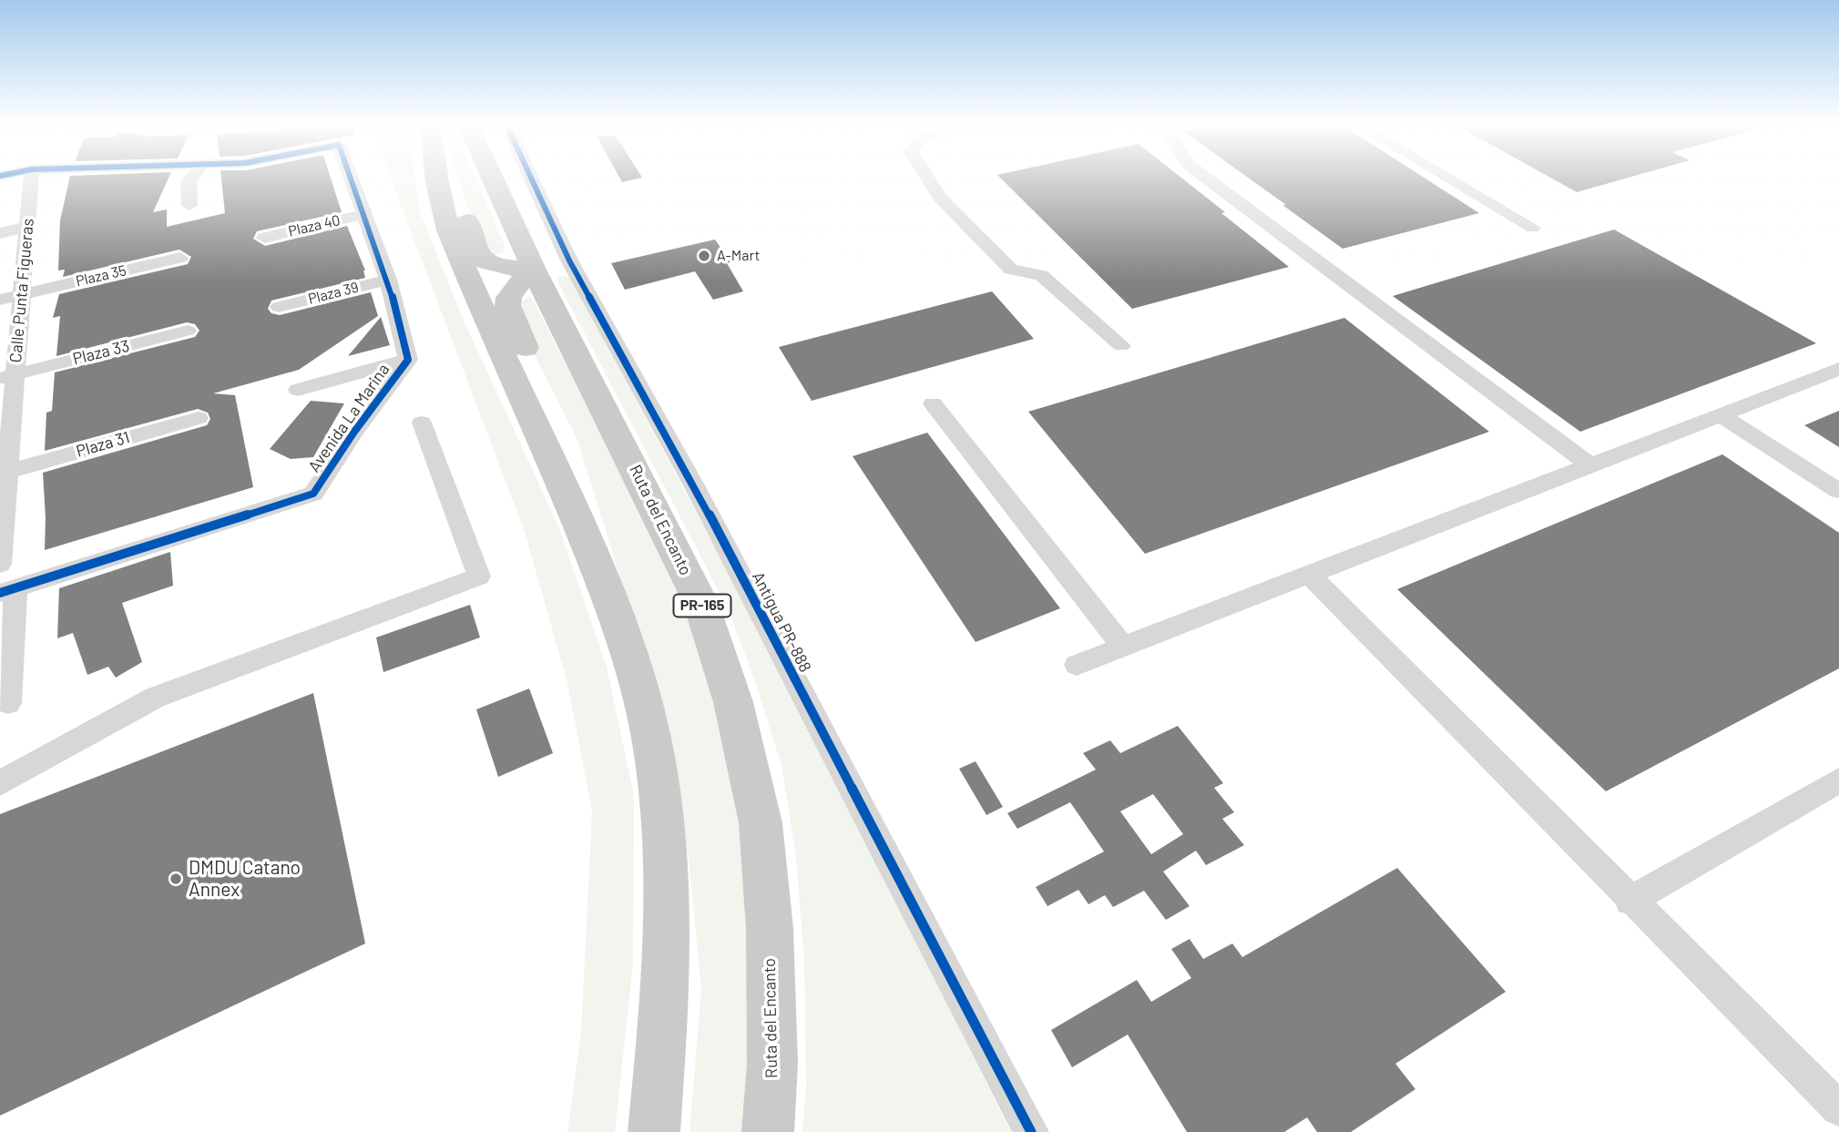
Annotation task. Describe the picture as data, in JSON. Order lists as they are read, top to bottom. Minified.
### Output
{"streets":{"main road":["Ruta del Encanto","PR-165"],"street":["Plaza 40","Plaza 35","Calle Punta Figueras","Plaza 39","Plaza 33","Avenida La Marina","Plaza 31","Antigua PR-888"]},"crossings":[["Plaza 40","Avenida La Marina"],["Plaza 35","Calle Punta Figueras"],["Calle Punta Figueras","Plaza 33"],["Calle Punta Figueras","Plaza 31"],["Plaza 39","Avenida La Marina"],["Ruta del Encanto","Antigua PR-888"]],"places":["A-Mart","DMDU Catano Annex"]}
